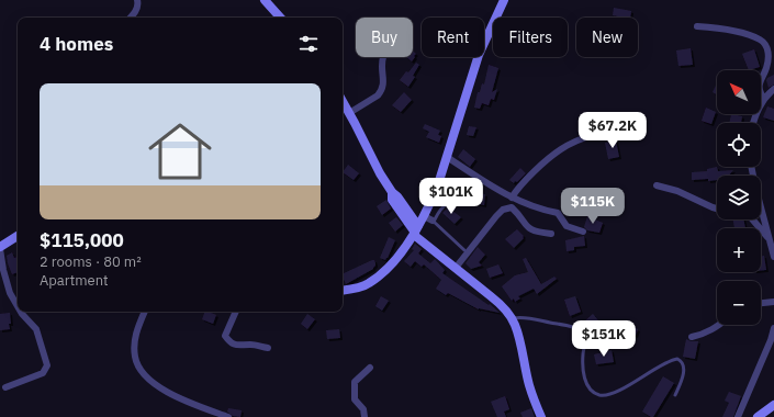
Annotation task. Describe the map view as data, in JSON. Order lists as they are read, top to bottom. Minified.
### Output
{"north":"top left","page":{"chip":["Buy","Rent","Filters","New"],"heading":"4 homes","map_buttons":["+","−"],"list":[{"name":"$115,000","note":"2 rooms · 80 m² · Apartment"}],"price":["$67.2K","$101K","$115K","$151K"]}}
